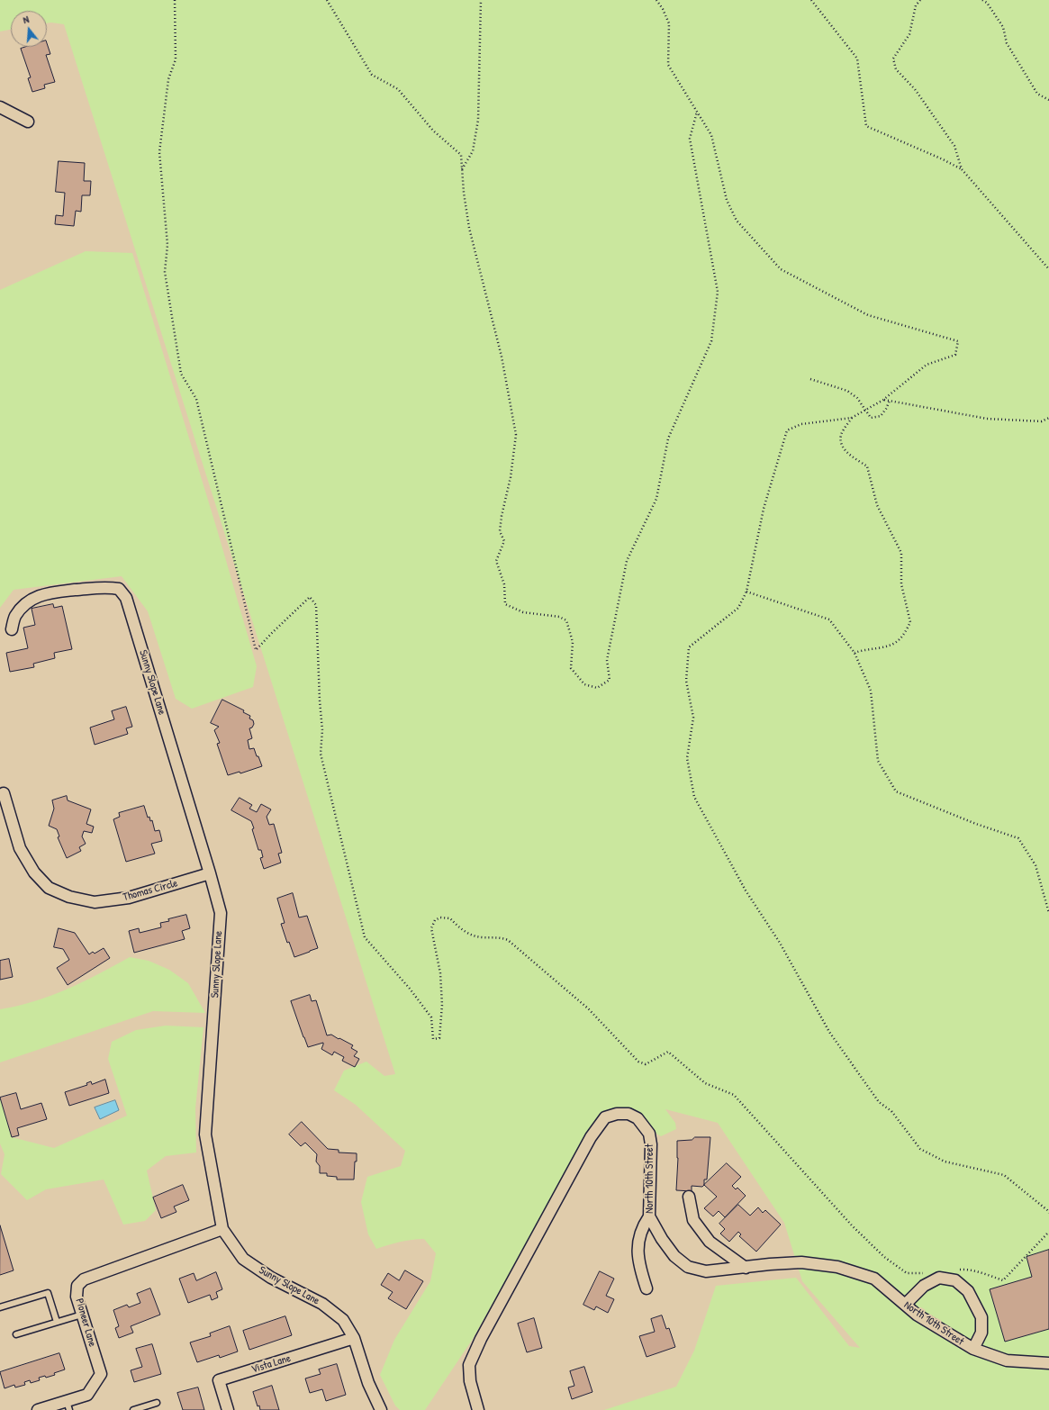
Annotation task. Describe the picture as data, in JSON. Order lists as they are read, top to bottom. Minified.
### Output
{"streets":{"street":["Sunny Slope Lane","Thomas Circle","North 10th Street","Pioneer Lane","Vista Lane"]},"crossings":[["Sunny Slope Lane","Thomas Circle"],["Sunny Slope Lane","Pioneer Lane"],["Sunny Slope Lane","Vista Lane"]],"north":"top"}
